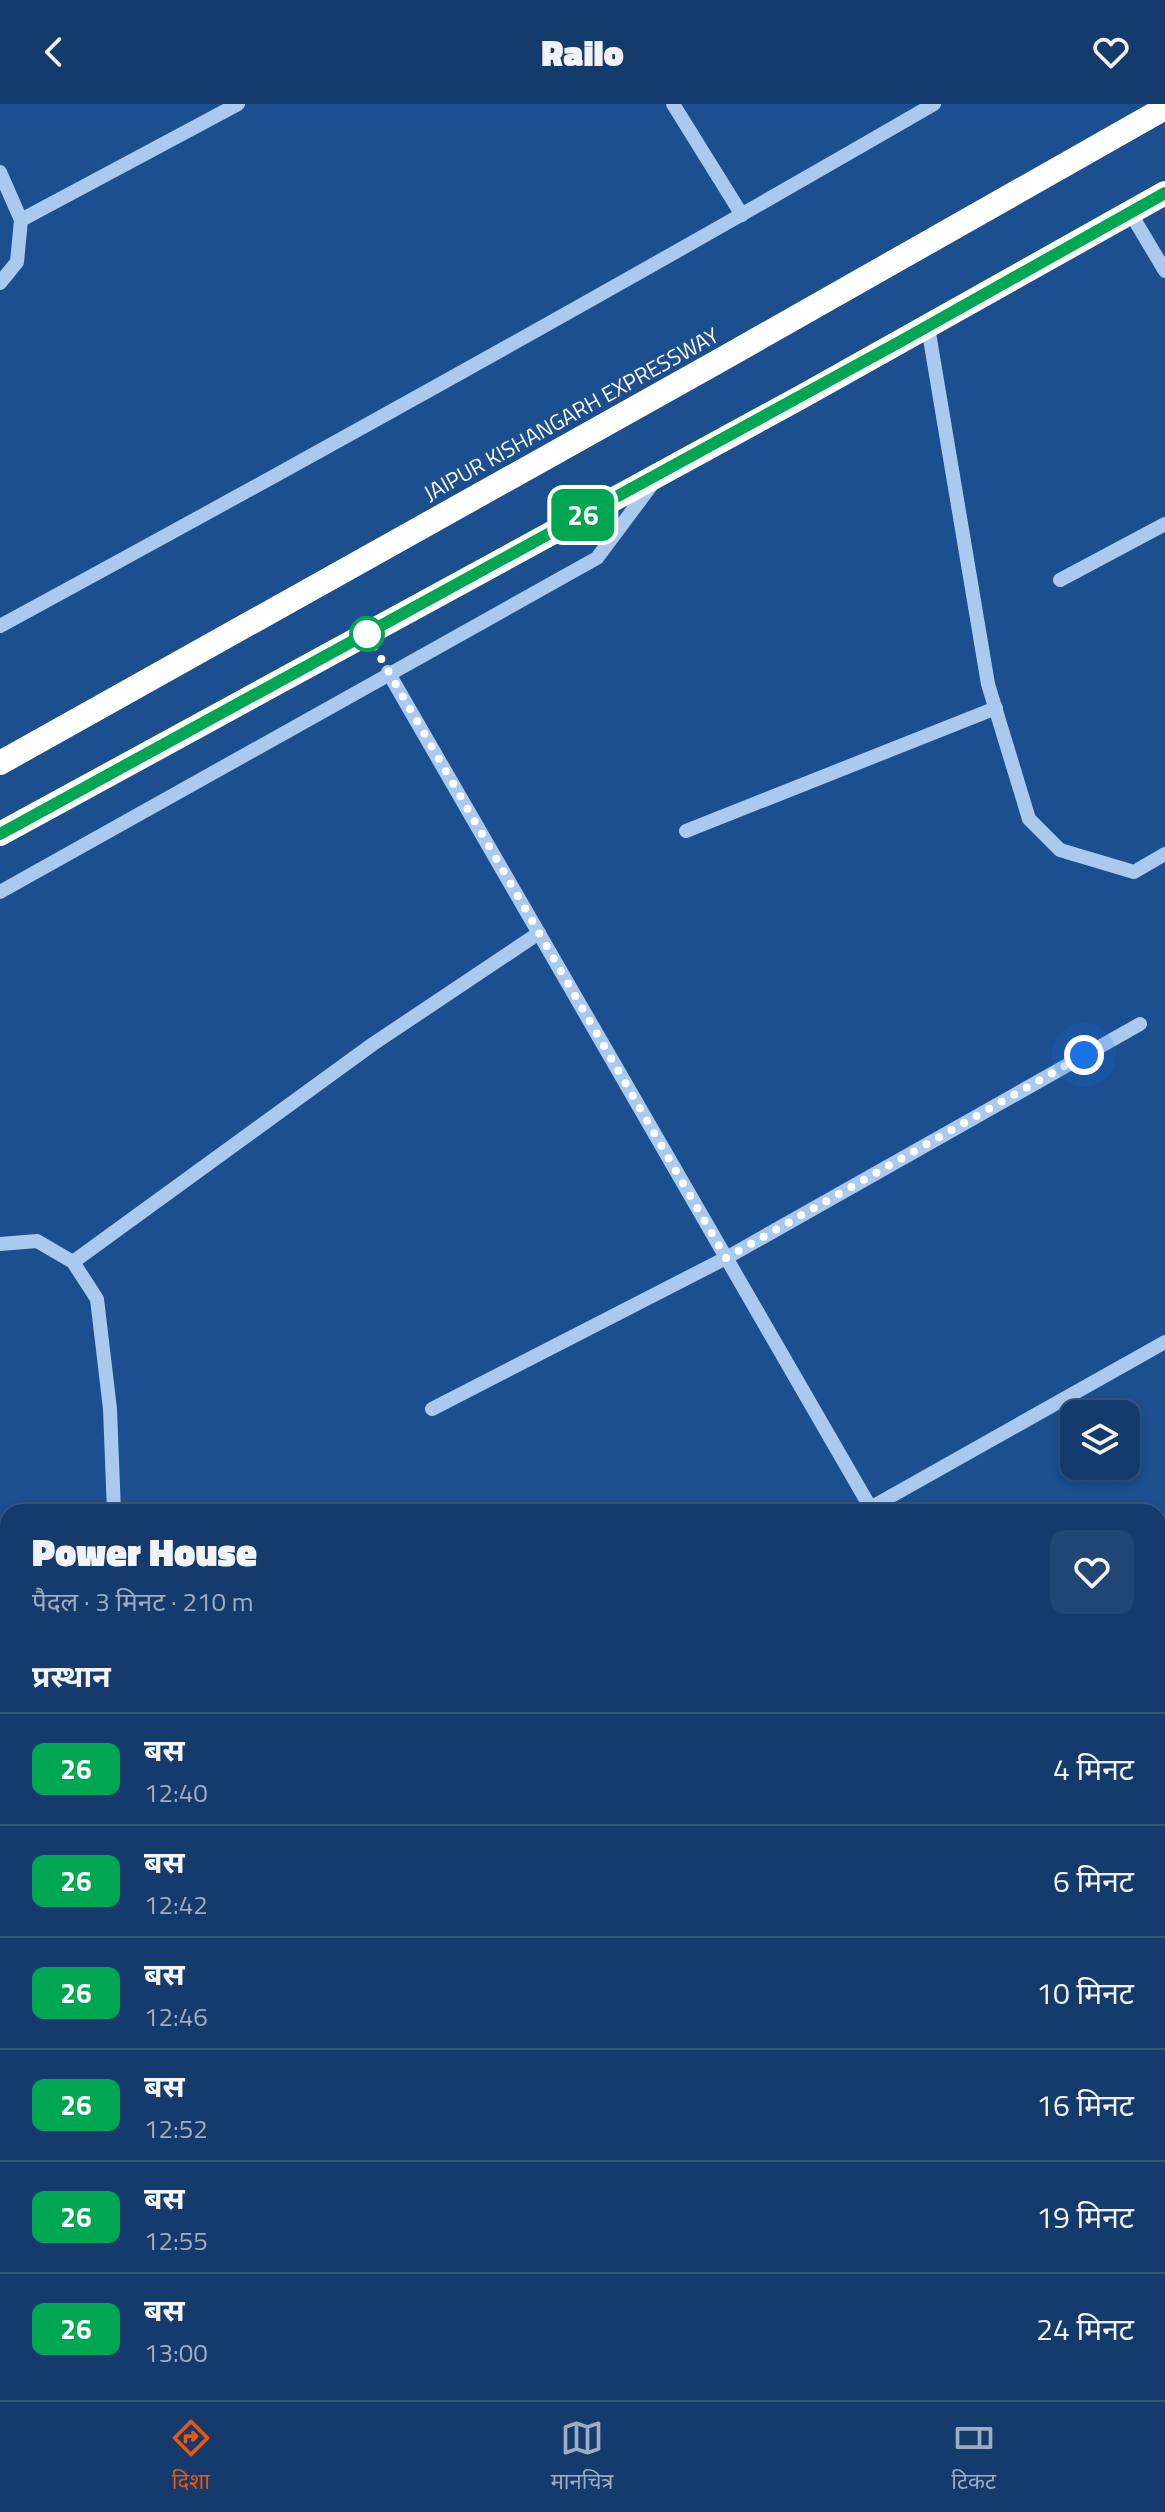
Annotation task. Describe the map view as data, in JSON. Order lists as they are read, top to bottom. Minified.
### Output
{"streets":{"highway":["JAIPUR KISHANGARH EXPRESSWAY"]},"lines":["bus line 26"],"page":{"header":"Railo","on_map":"26","heading":[["Power House","पैदल · 3 मिनट · 210 m"],"प्रस्थान"],"list":[{"mark":"26","name":"बस","note":"12:40","value":"4 मिनट"},{"mark":"26","name":"बस","note":"12:42","value":"6 मिनट"},{"mark":"26","name":"बस","note":"12:46","value":"10 मिनट"},{"mark":"26","name":"बस","note":"12:52","value":"16 मिनट"},{"mark":"26","name":"बस","note":"12:55","value":"19 मिनट"},{"mark":"26","name":"बस","note":"13:00","value":"24 मिनट"}],"tabs":["दिशा","मानचित्र","टिकट"]}}
